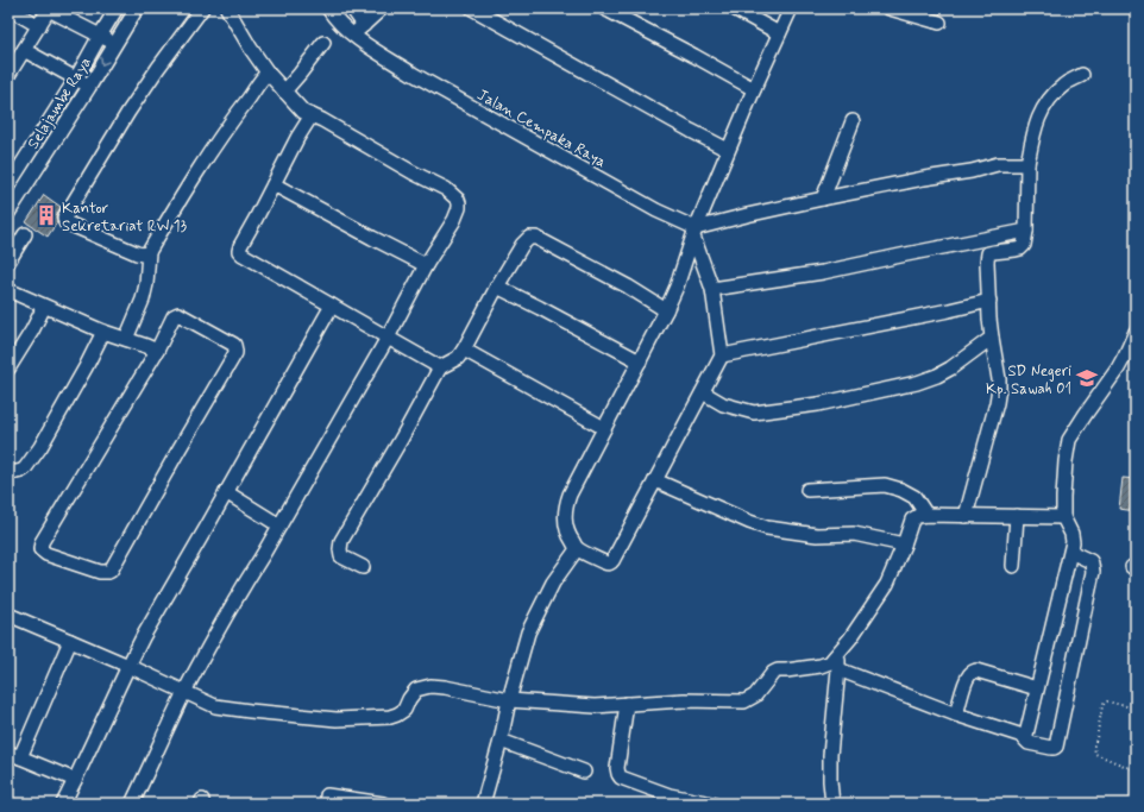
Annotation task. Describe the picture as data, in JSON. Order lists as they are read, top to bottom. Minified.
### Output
{"streets":{"street":["Selajambe Raya","Jalan Cempaka Raya"]},"places":{"building":["Kantor Sekretariat RW 13"],"school or university":["SD Negeri Kp. Sawah 01"]}}
